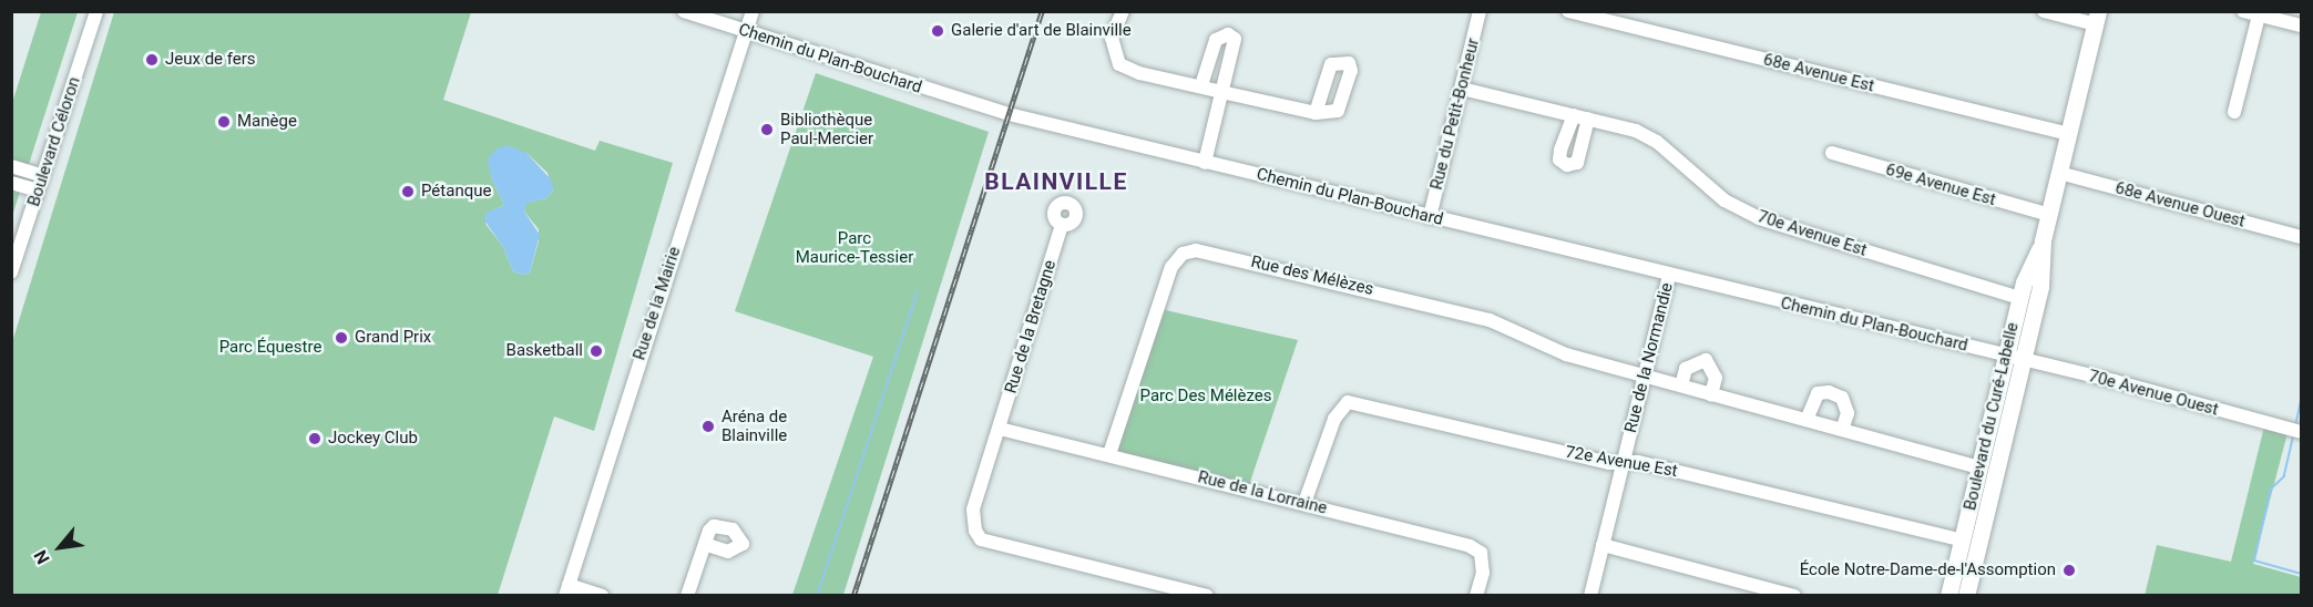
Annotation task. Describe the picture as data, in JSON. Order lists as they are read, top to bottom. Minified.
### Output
{"streets":{"main road":["Boulevard du Curé-Labelle"],"street":["Chemin du Plan-Bouchard","68e Avenue Est","Rue du Petit-Bonheur","Boulevard Céloron","69e Avenue Est","68e Avenue Ouest","70e Avenue Est","Rue des Mélèzes","Rue de la Mairie","Rue de la Bretagne","Rue de la Normandie","70e Avenue Ouest","72e Avenue Est","Rue de la Lorraine"]},"crossings":[["Chemin du Plan-Bouchard","Rue du Petit-Bonheur"],["Chemin du Plan-Bouchard","Rue de la Mairie"],["Chemin du Plan-Bouchard","Rue de la Normandie"],["Chemin du Plan-Bouchard","70e Avenue Ouest"],["Chemin du Plan-Bouchard","Boulevard du Curé-Labelle"],["68e Avenue Est","Boulevard du Curé-Labelle"],["Rue du Petit-Bonheur","70e Avenue Est"],["69e Avenue Est","Boulevard du Curé-Labelle"],["68e Avenue Ouest","Boulevard du Curé-Labelle"],["70e Avenue Est","Boulevard du Curé-Labelle"],["Rue des Mélèzes","Rue de la Normandie"],["Rue des Mélèzes","Boulevard du Curé-Labelle"],["Rue des Mélèzes","Rue de la Lorraine"],["Rue de la Bretagne","Rue de la Lorraine"],["Rue de la Normandie","72e Avenue Est"],["70e Avenue Ouest","Boulevard du Curé-Labelle"],["Boulevard du Curé-Labelle","72e Avenue Est"],["72e Avenue Est","Rue de la Lorraine"]],"districts":["BLAINVILLE"],"parks":["Parc Maurice-Tessier","Parc Équestre","Parc Des Mélèzes"],"places":["Galerie d'art de Blainville","Jeux de fers","Manège","Bibliothèque Paul-Mercier","Pétanque","Grand Prix","Basketball","Aréna de Blainville","Jockey Club","École Notre-Dame-de-l'Assomption"],"north":"bottom left"}
